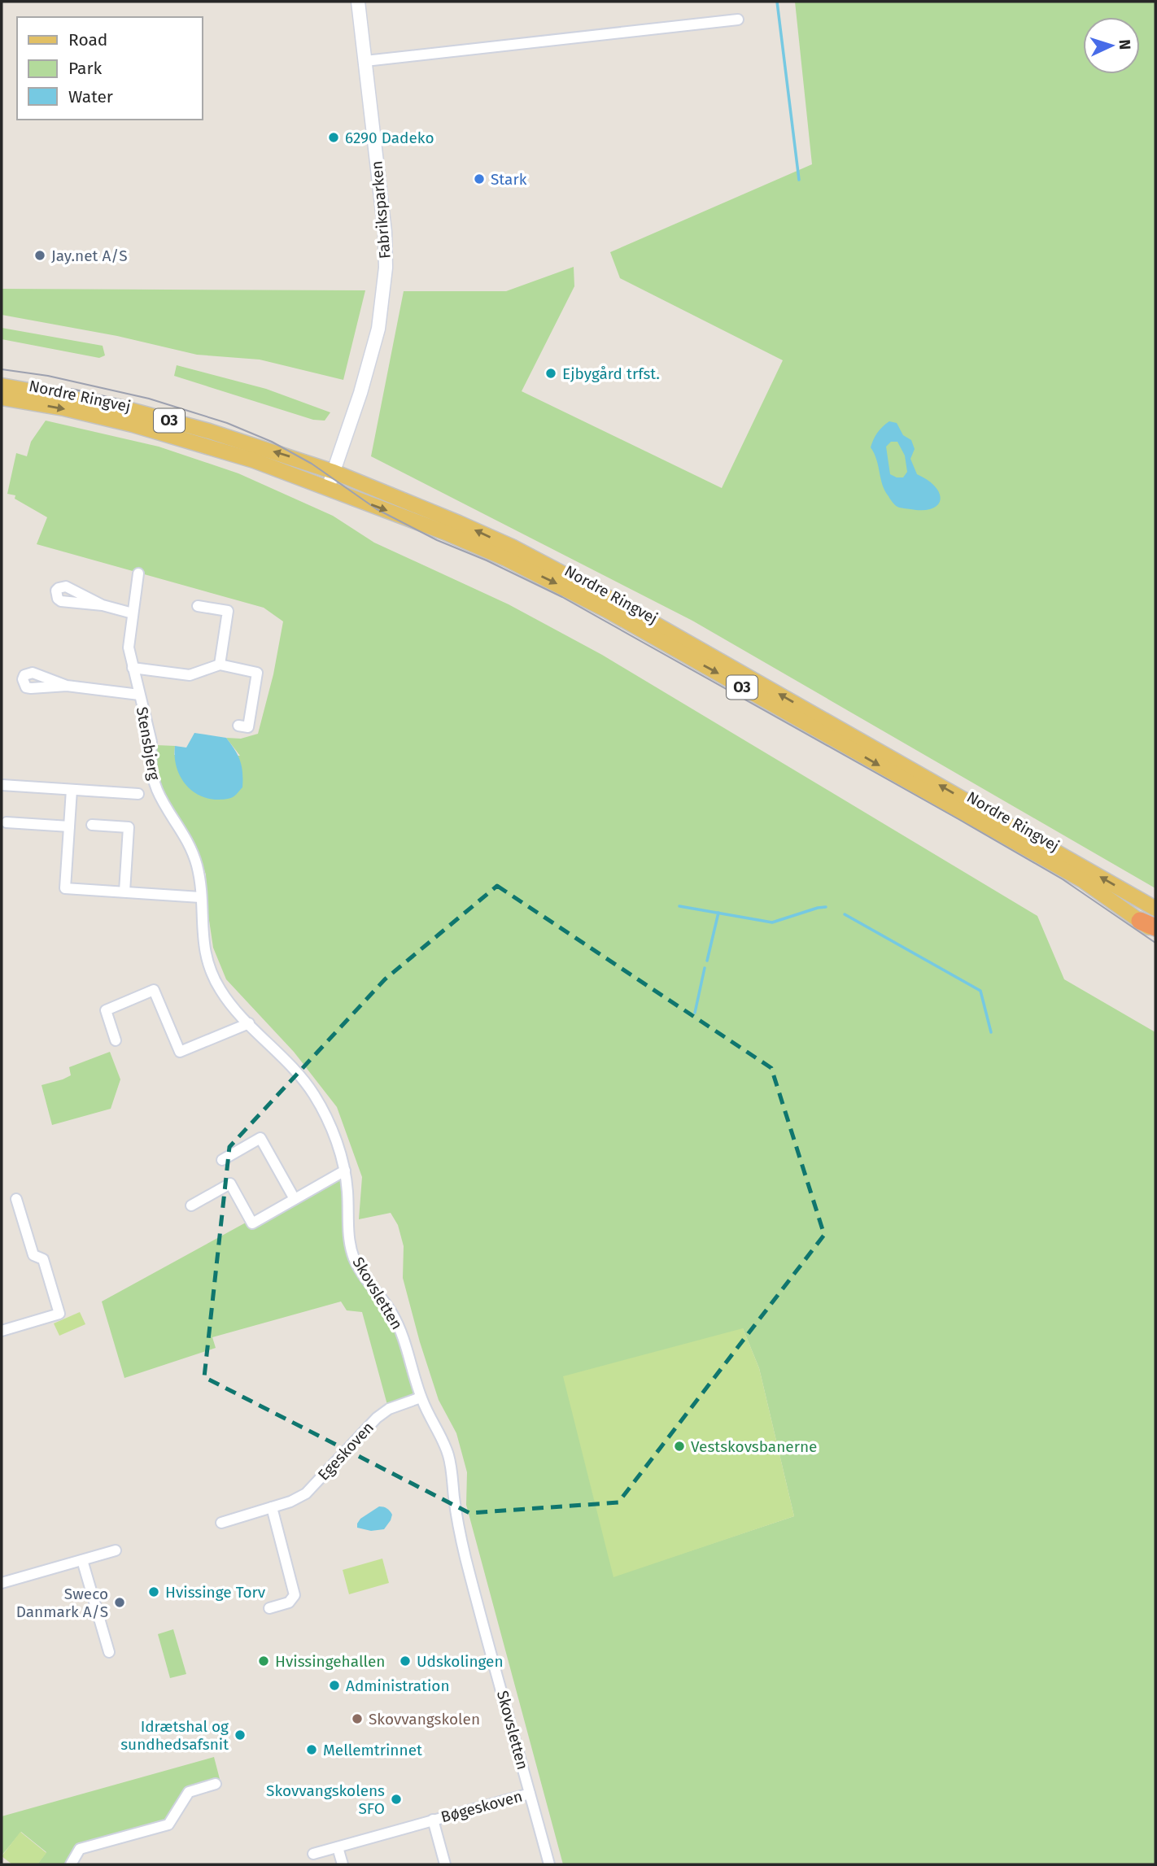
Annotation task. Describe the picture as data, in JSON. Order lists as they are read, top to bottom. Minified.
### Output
{"streets":{"main road":["Nordre Ringvej","O3"],"street":["Fabriksparken","Stensbjerg","Skovsletten","Egeskoven","Bøgeskoven"]},"crossings":[["Fabriksparken","Nordre Ringvej"],["Stensbjerg","Skovsletten"],["Skovsletten","Egeskoven"],["Skovsletten","Bøgeskoven"]],"places":["6290 Dadeko","Stark","Jay.net A/S","Ejbygård trfst.","Vestskovsbanerne","Hvissinge Torv","Sweco Danmark A/S","Hvissingehallen","Udskolingen","Administration","Skovvangskolen","Idrætshal og sundhedsafsnit","Mellemtrinnet","Skovvangskolens SFO"],"legend":["Road","Park","Water"],"north":"right"}
